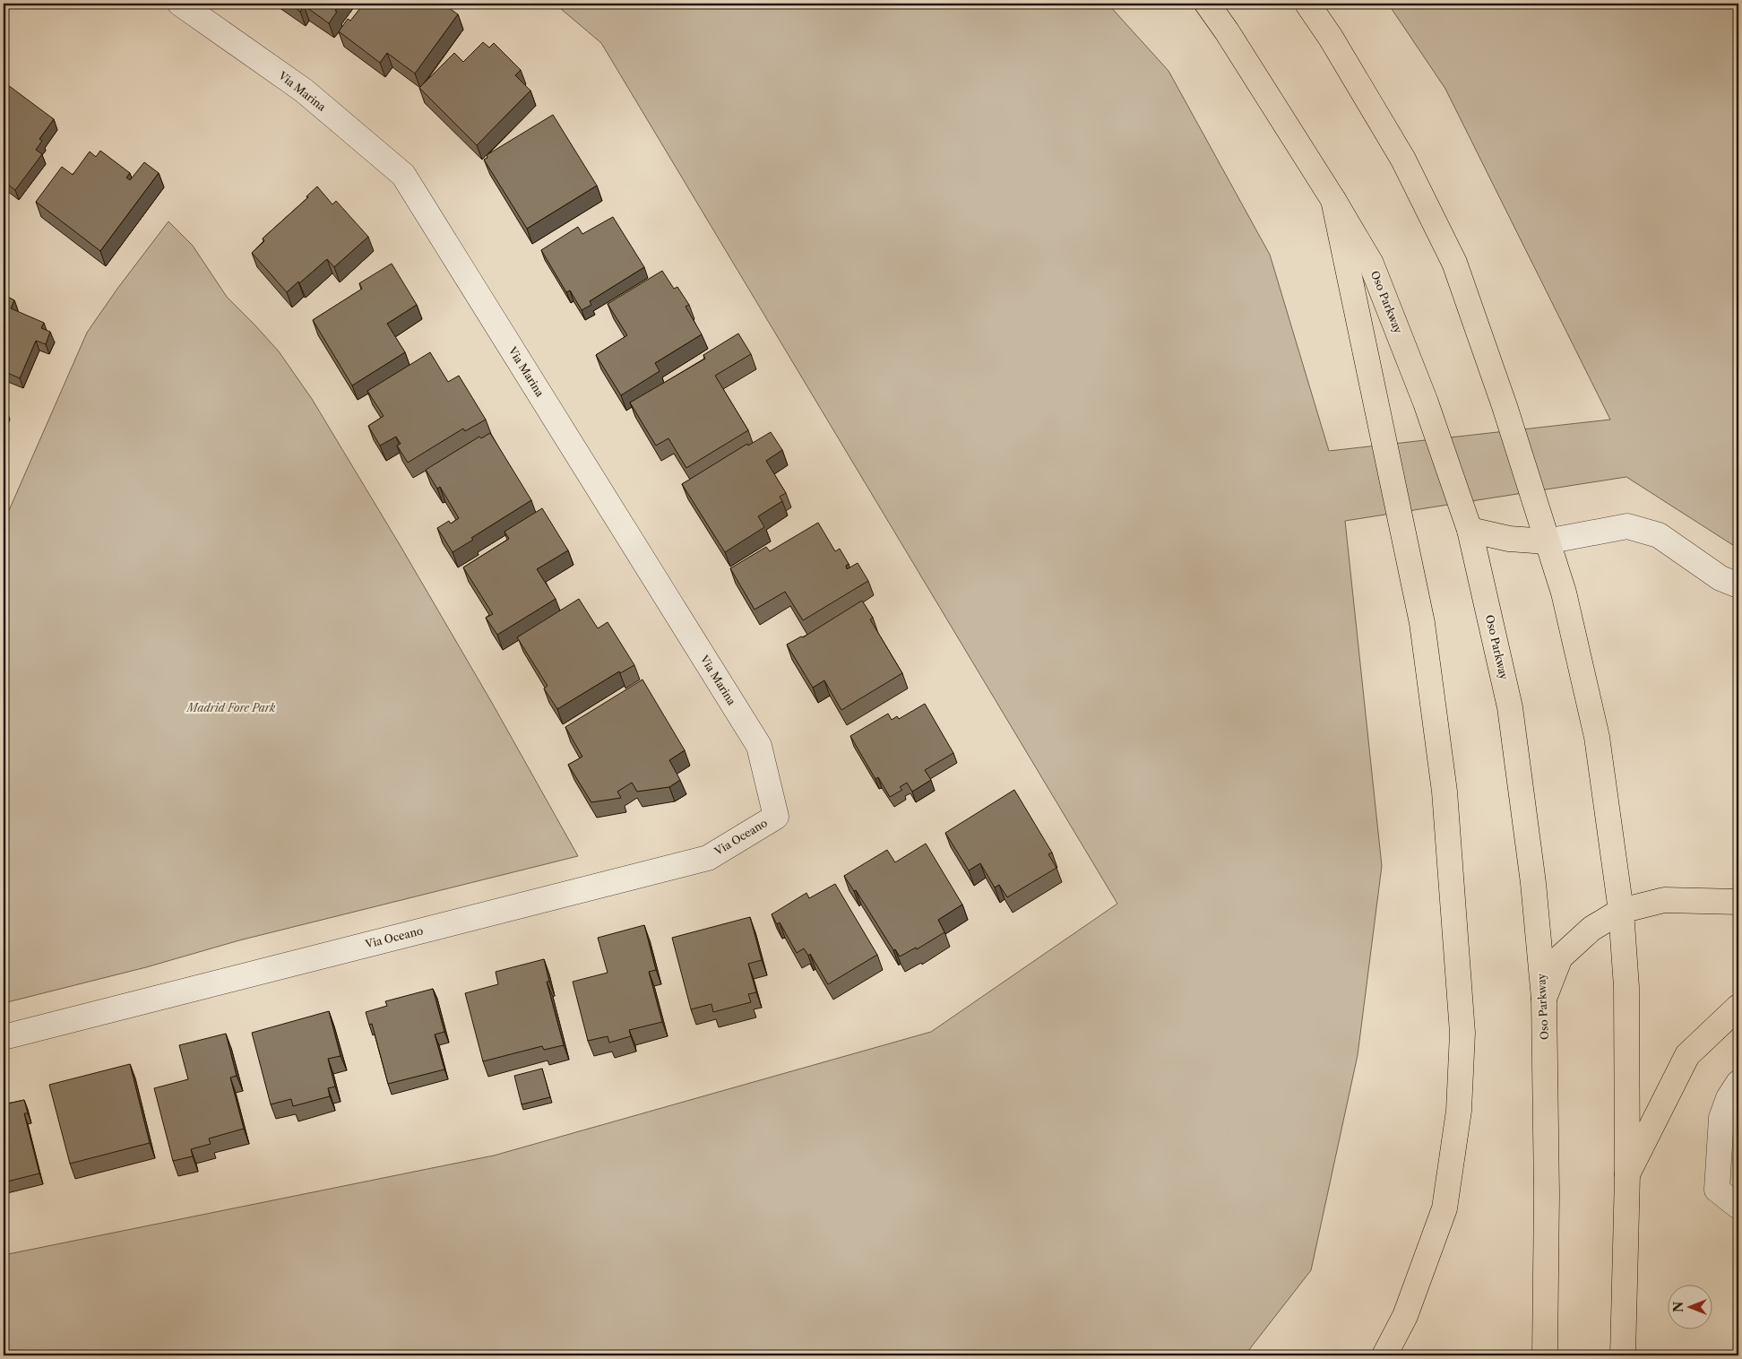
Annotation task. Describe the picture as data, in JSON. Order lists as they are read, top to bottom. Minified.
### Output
{"streets":{"main road":["Oso Parkway"],"street":["Via Marina","Via Oceano"]},"crossings":[["Via Marina","Via Oceano"]],"parks":["Madrid Fore Park"],"north":"left"}
